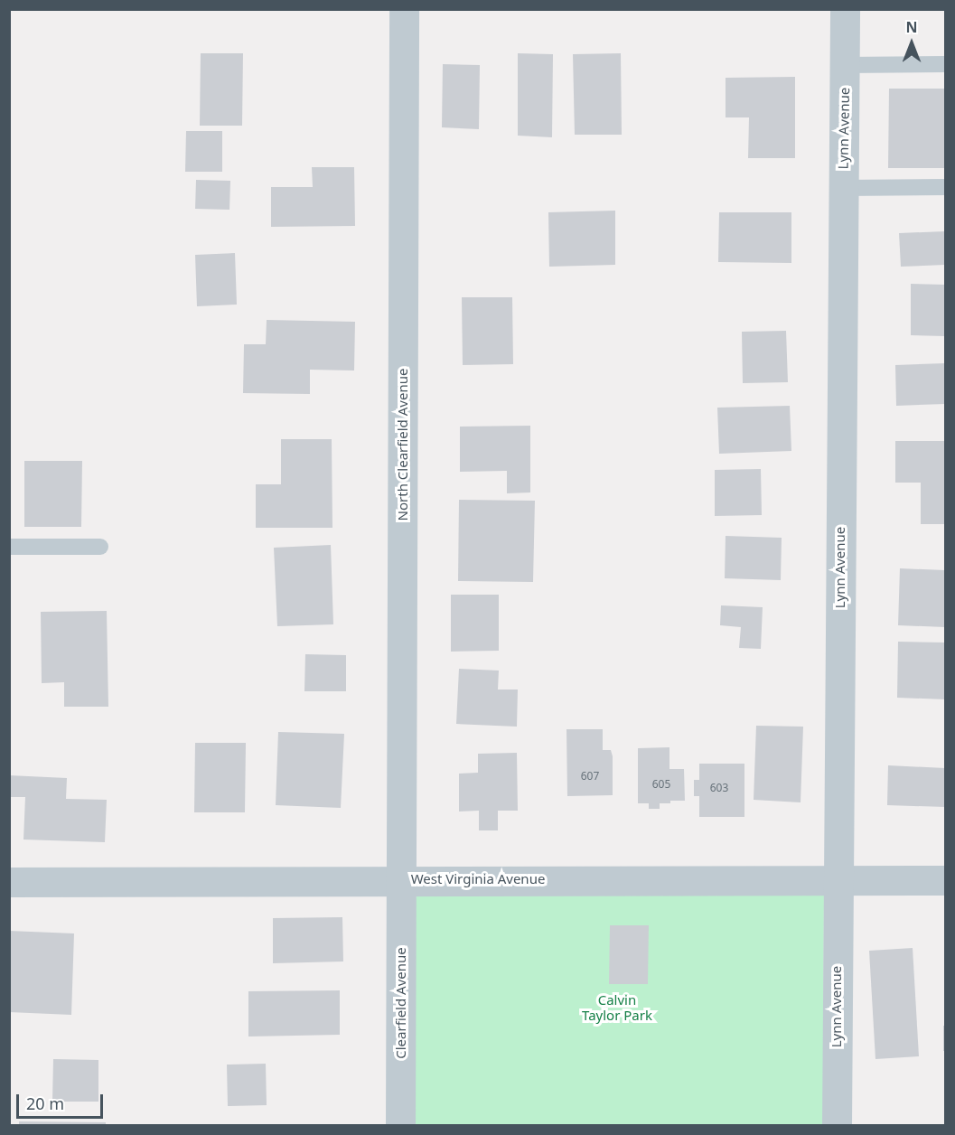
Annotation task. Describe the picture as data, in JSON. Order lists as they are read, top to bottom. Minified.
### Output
{"streets":{"street":["Lynn Avenue","North Clearfield Avenue","West Virginia Avenue","Clearfield Avenue"]},"crossings":[["Lynn Avenue","West Virginia Avenue"],["North Clearfield Avenue","West Virginia Avenue"],["North Clearfield Avenue","Clearfield Avenue"],["West Virginia Avenue","Clearfield Avenue"]],"parks":["Calvin Taylor Park"],"house_numbers":["607","605","603"],"scale_bar":"20 m","north":"top"}
